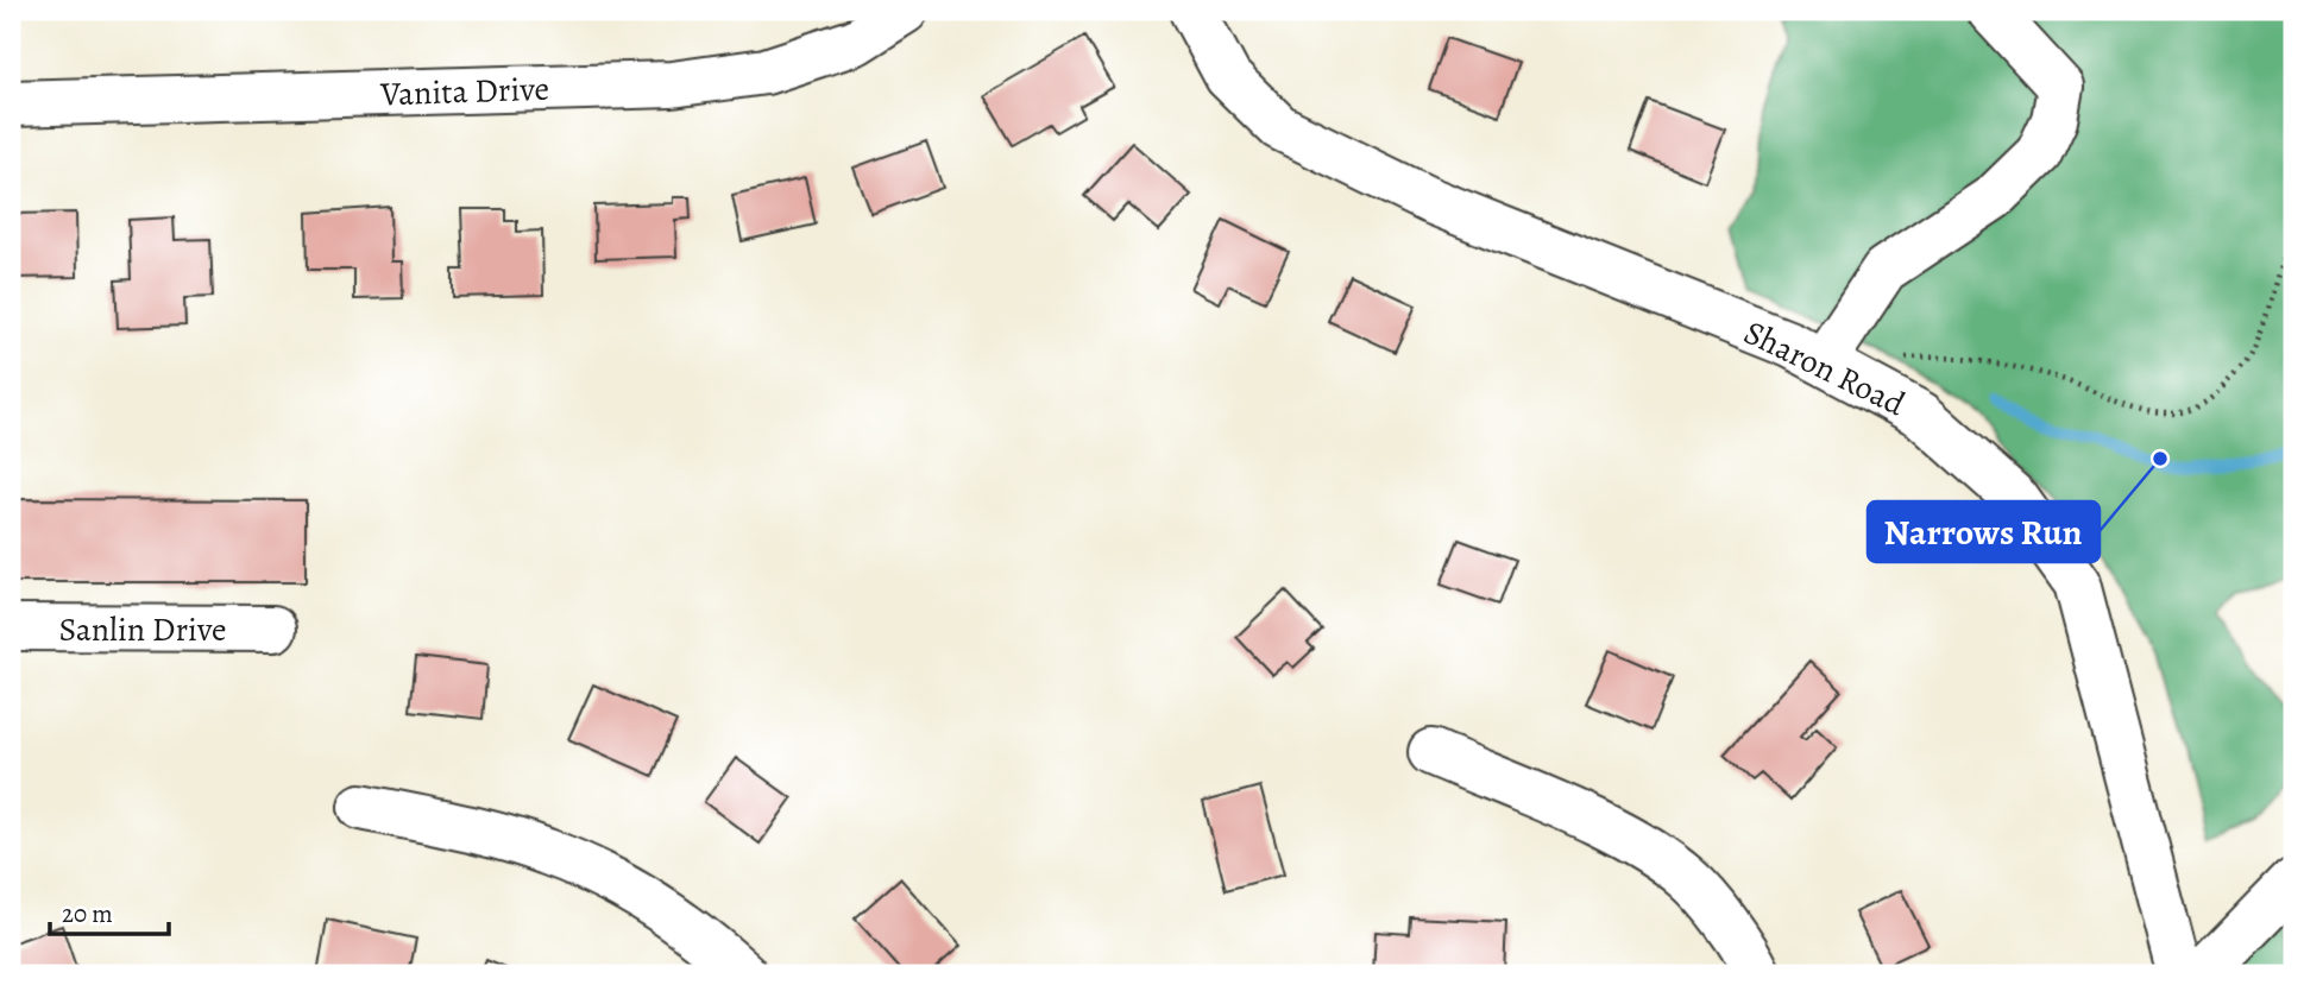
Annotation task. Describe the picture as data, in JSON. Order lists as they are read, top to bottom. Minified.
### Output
{"streets":{"street":["Vanita Drive","Sharon Road","Sanlin Drive"]},"places":["Narrows Run"],"scale_bar":"20 m"}
